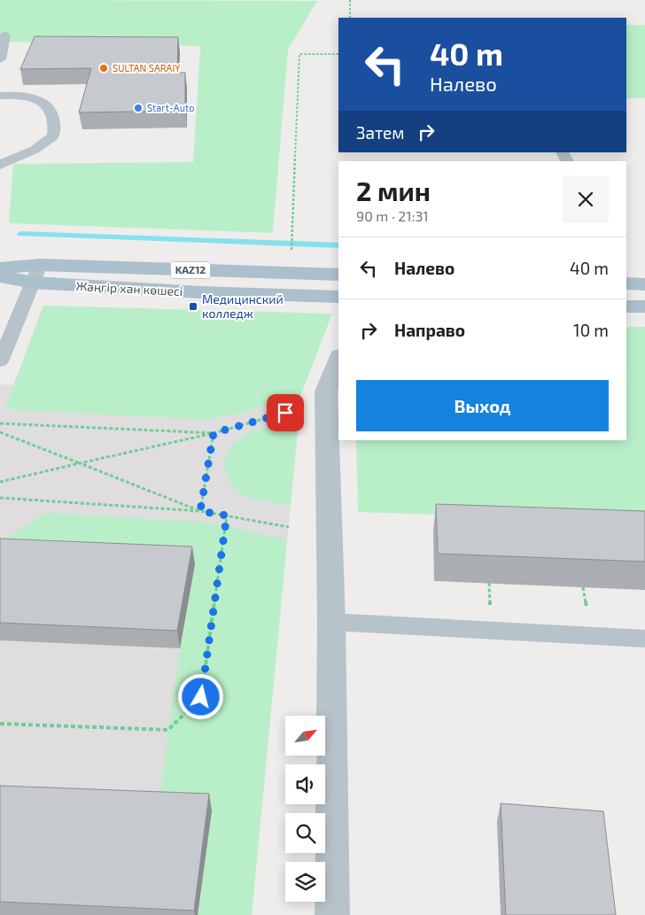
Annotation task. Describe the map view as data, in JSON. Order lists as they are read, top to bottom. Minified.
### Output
{"streets":{"main road":["KAZ12","Жәңгір хан көшесі"]},"places":{"other":["SULTAN SARAIY","Start-Auto"],"transit":["Медицинский колледж"]},"north":"top right","page":{"turn":["40 m","Налево"],"then":"Затем","heading":["2 мин","90 m · 21:31"],"list":[{"name":"Налево","value":"40 m"},{"name":"Направо","value":"10 m"}],"buttons":"Выход"}}
